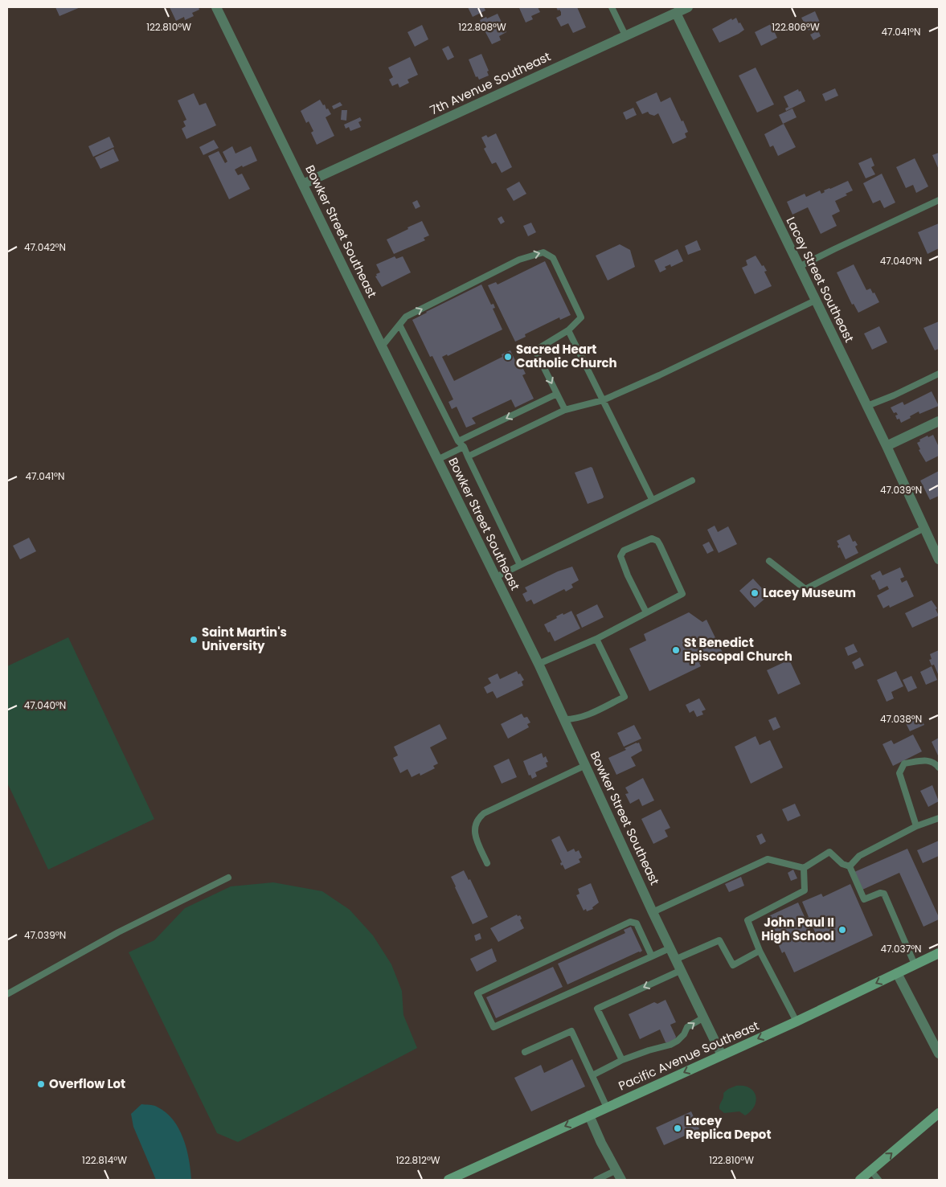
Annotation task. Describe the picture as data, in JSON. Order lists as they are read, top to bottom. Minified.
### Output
{"streets":{"main road":["Pacific Avenue Southeast"],"street":["7th Avenue Southeast","Bowker Street Southeast","Lacey Street Southeast"]},"crossings":[["7th Avenue Southeast","Bowker Street Southeast"],["7th Avenue Southeast","Lacey Street Southeast"],["Bowker Street Southeast","Pacific Avenue Southeast"]],"one_way":["Pacific Avenue Southeast"],"places":["Sacred Heart Catholic Church","Lacey Museum","Saint Martin's University","St Benedict Episcopal Church","John Paul II High School","Overflow Lot","Lacey Replica Depot"],"coordinates":["122.810°W","122.808°W","122.806°W","47.041°N","47.042°N","47.040°N","47.039°N","47.038°N","47.037°N","122.814°W","122.812°W"]}
